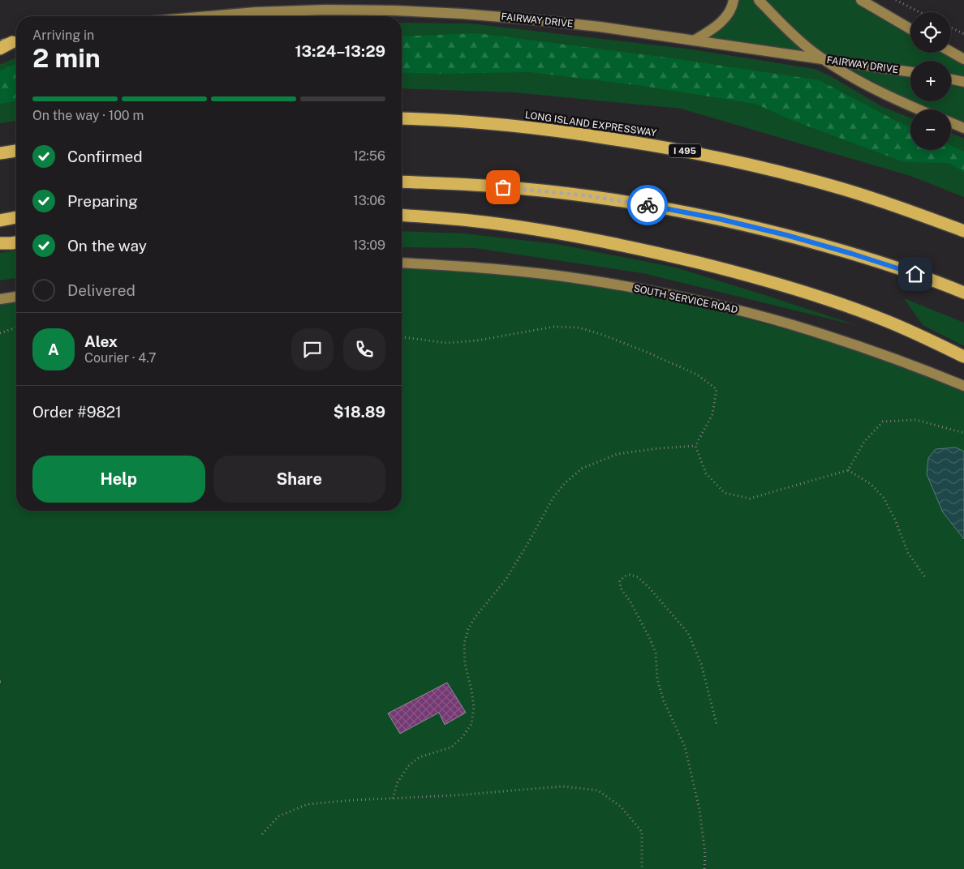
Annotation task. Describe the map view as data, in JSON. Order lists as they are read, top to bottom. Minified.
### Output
{"streets":{"highway":["LONG ISLAND EXPRESSWAY","I 495"],"main road":["FAIRWAY DRIVE","SOUTH SERVICE ROAD"]},"page":{"map_buttons":["+","−"],"heading":["2 min","Arriving in","13:24–13:29"],"panel":["Alex","Courier · 4.7","Order #9821","$18.89"],"bar":"On the way · 100 m","list":[["Confirmed","12:56"],["Preparing","13:06"],["On the way","13:09"],"Delivered"],"round":"A","buttons":["Help","Share"]}}
